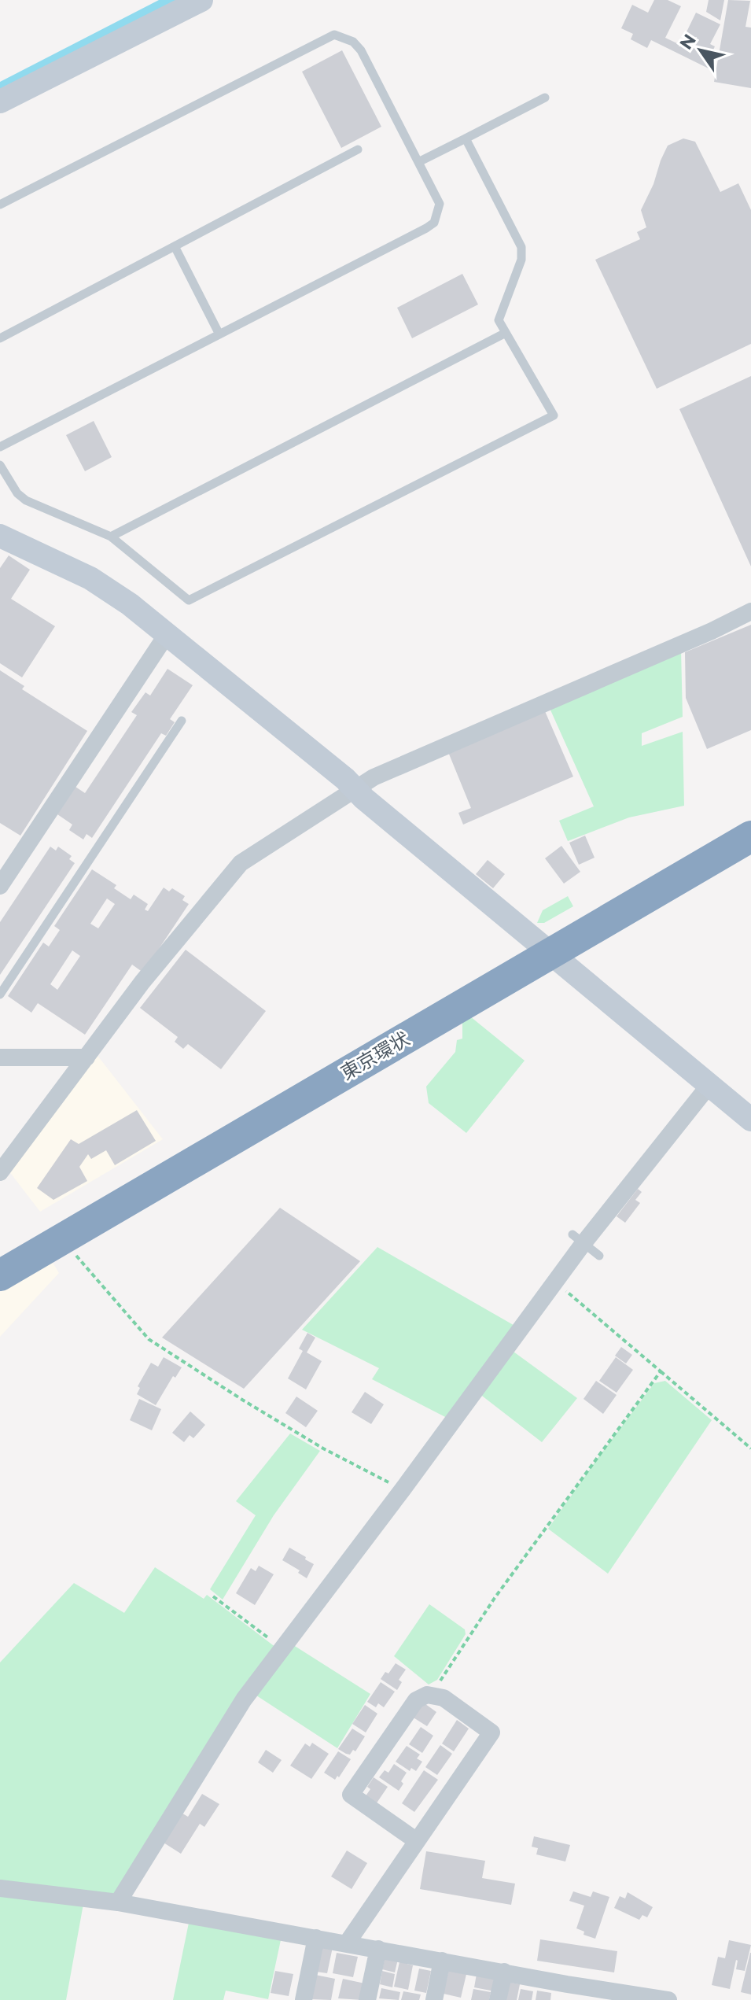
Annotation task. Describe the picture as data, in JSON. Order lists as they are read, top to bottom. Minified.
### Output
{"streets":{"highway":["東京環状"]},"north":"top left"}
